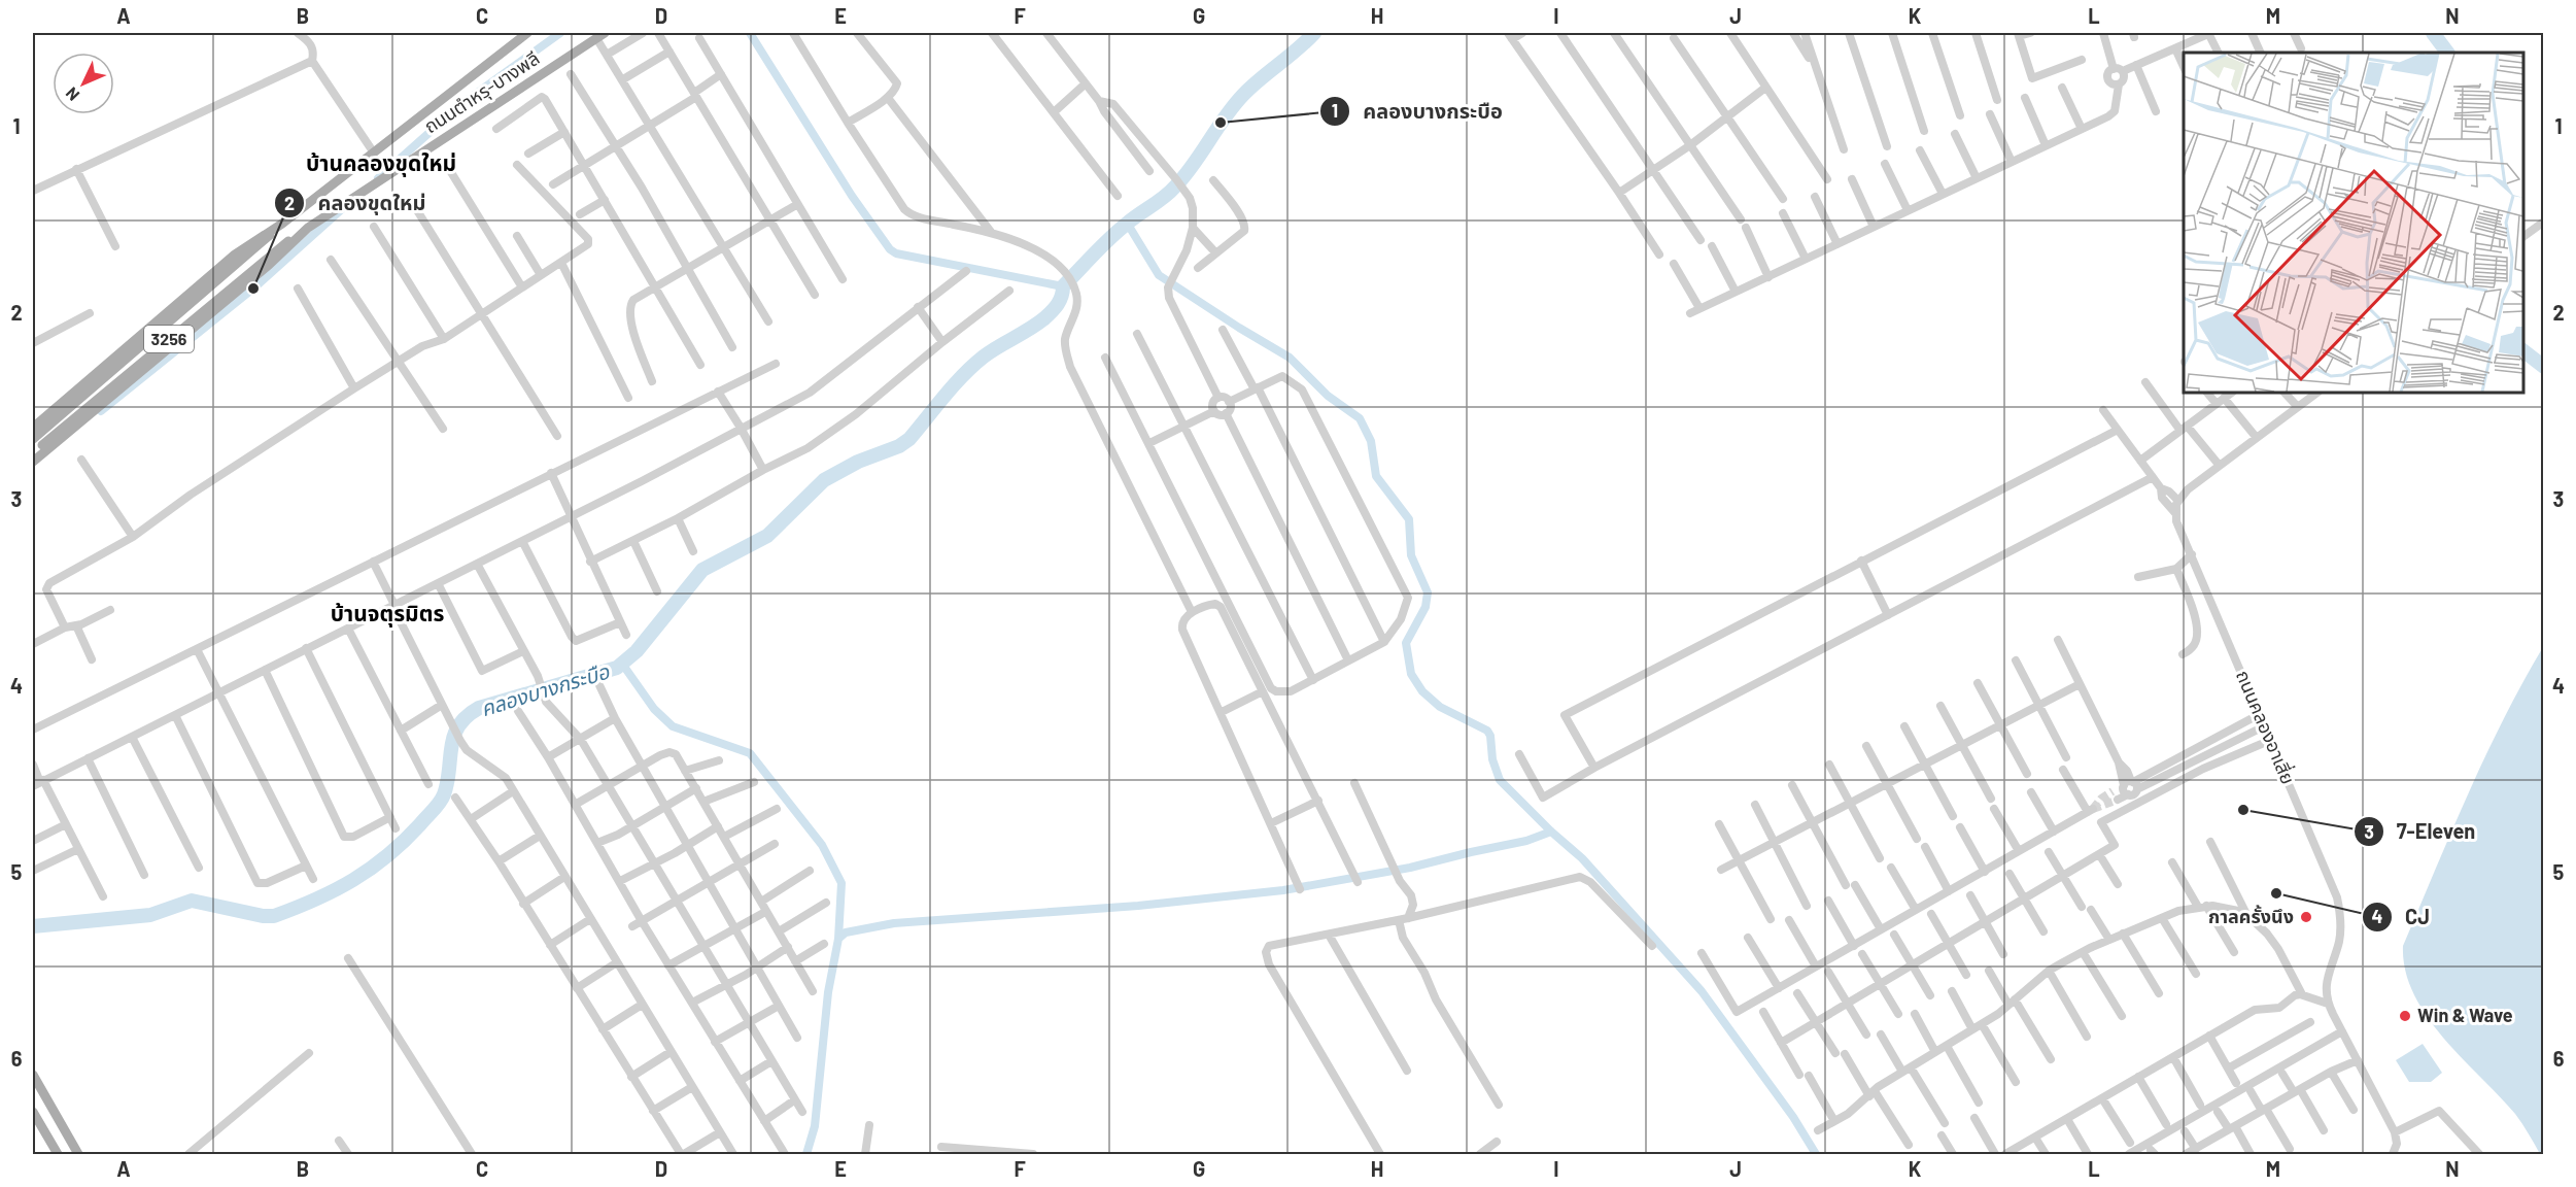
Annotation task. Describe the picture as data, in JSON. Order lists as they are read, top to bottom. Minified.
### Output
{"streets":{"main road":["ถนนตำหรุ-บางพลี","3256"],"street":["ถนนคลองอาเสี่ย"]},"crossings":[["ถนนตำหรุ-บางพลี","3256"]],"districts":["บ้านคลองขุดใหม่","บ้านจตุรมิตร"],"water":["คลองบางกระบือ"],"places":["คลองบางกระบือ","คลองขุดใหม่","7-Eleven","CJ","กาลครั้งนึง","Win & Wave"],"north":"bottom left","grid":{"columns":["A","B","C","D","E","F","G","H","I","J","K","L","M","N"],"rows":["1","2","3","4","5","6"]}}
